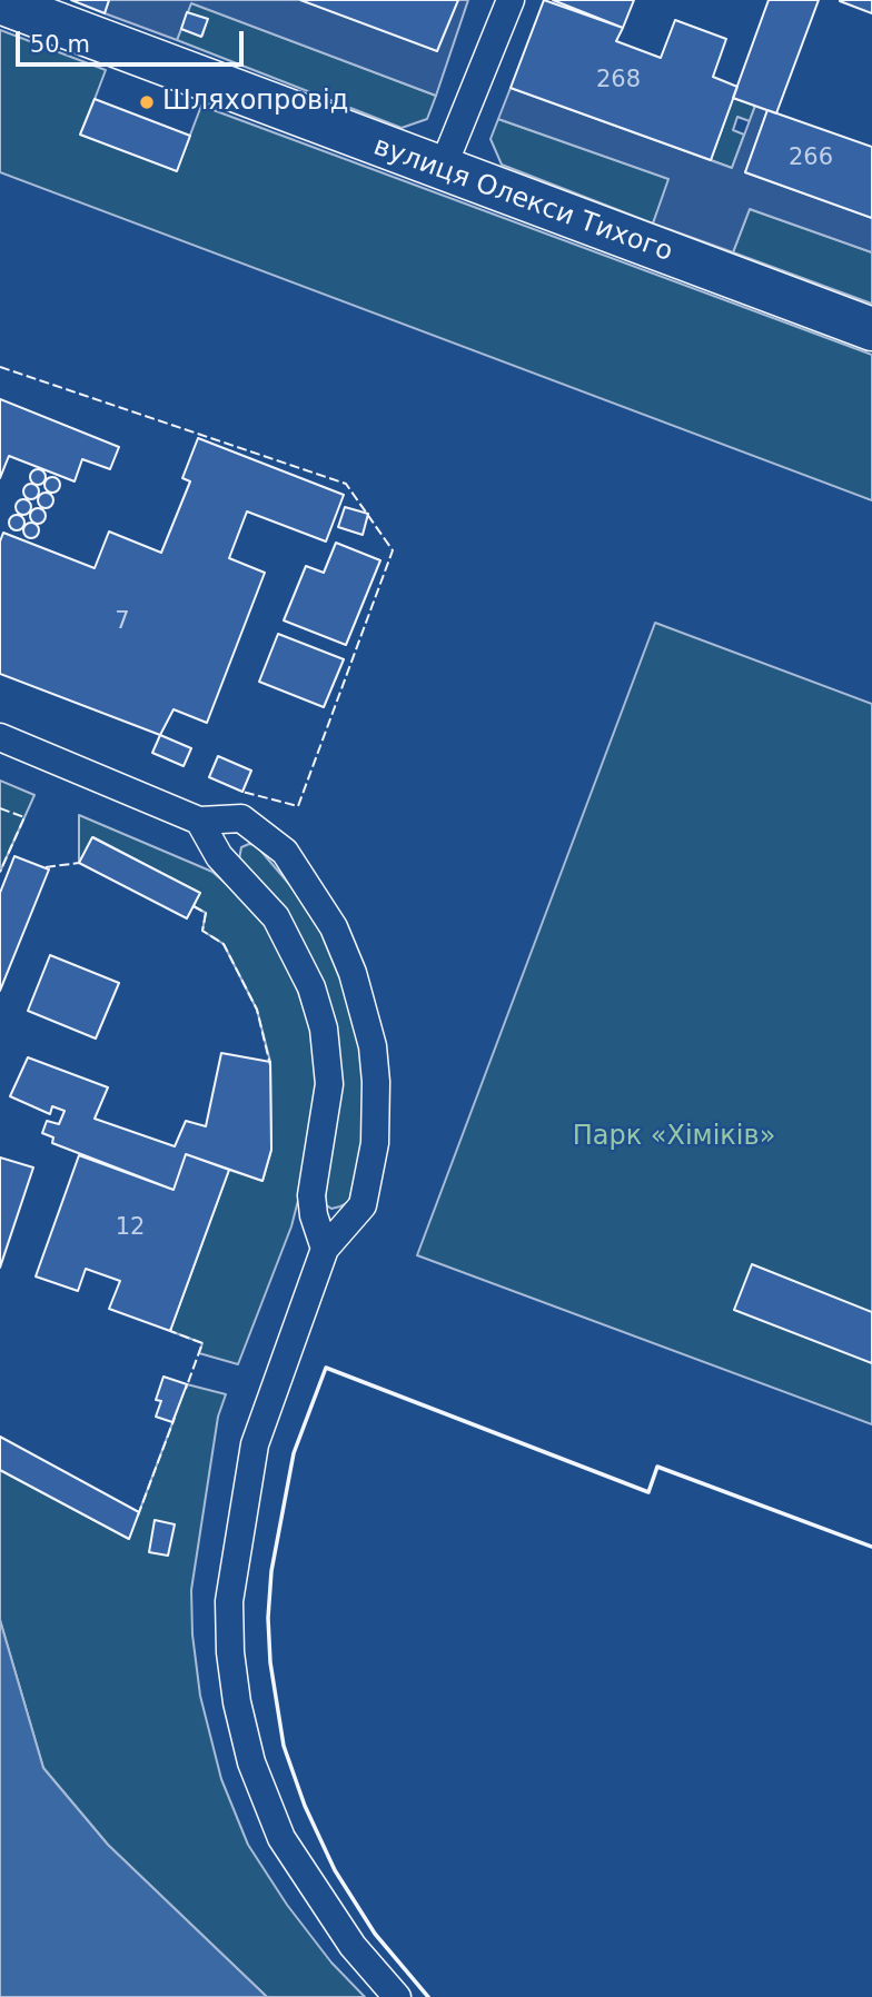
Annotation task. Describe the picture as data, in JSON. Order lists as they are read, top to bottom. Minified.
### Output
{"streets":{"main road":["вулиця Олекси Тихого"]},"parks":["Парк «Хіміків»"],"places":["Шляхопровід"],"house_numbers":["268","266","7","12"],"scale_bar":"50 m"}
